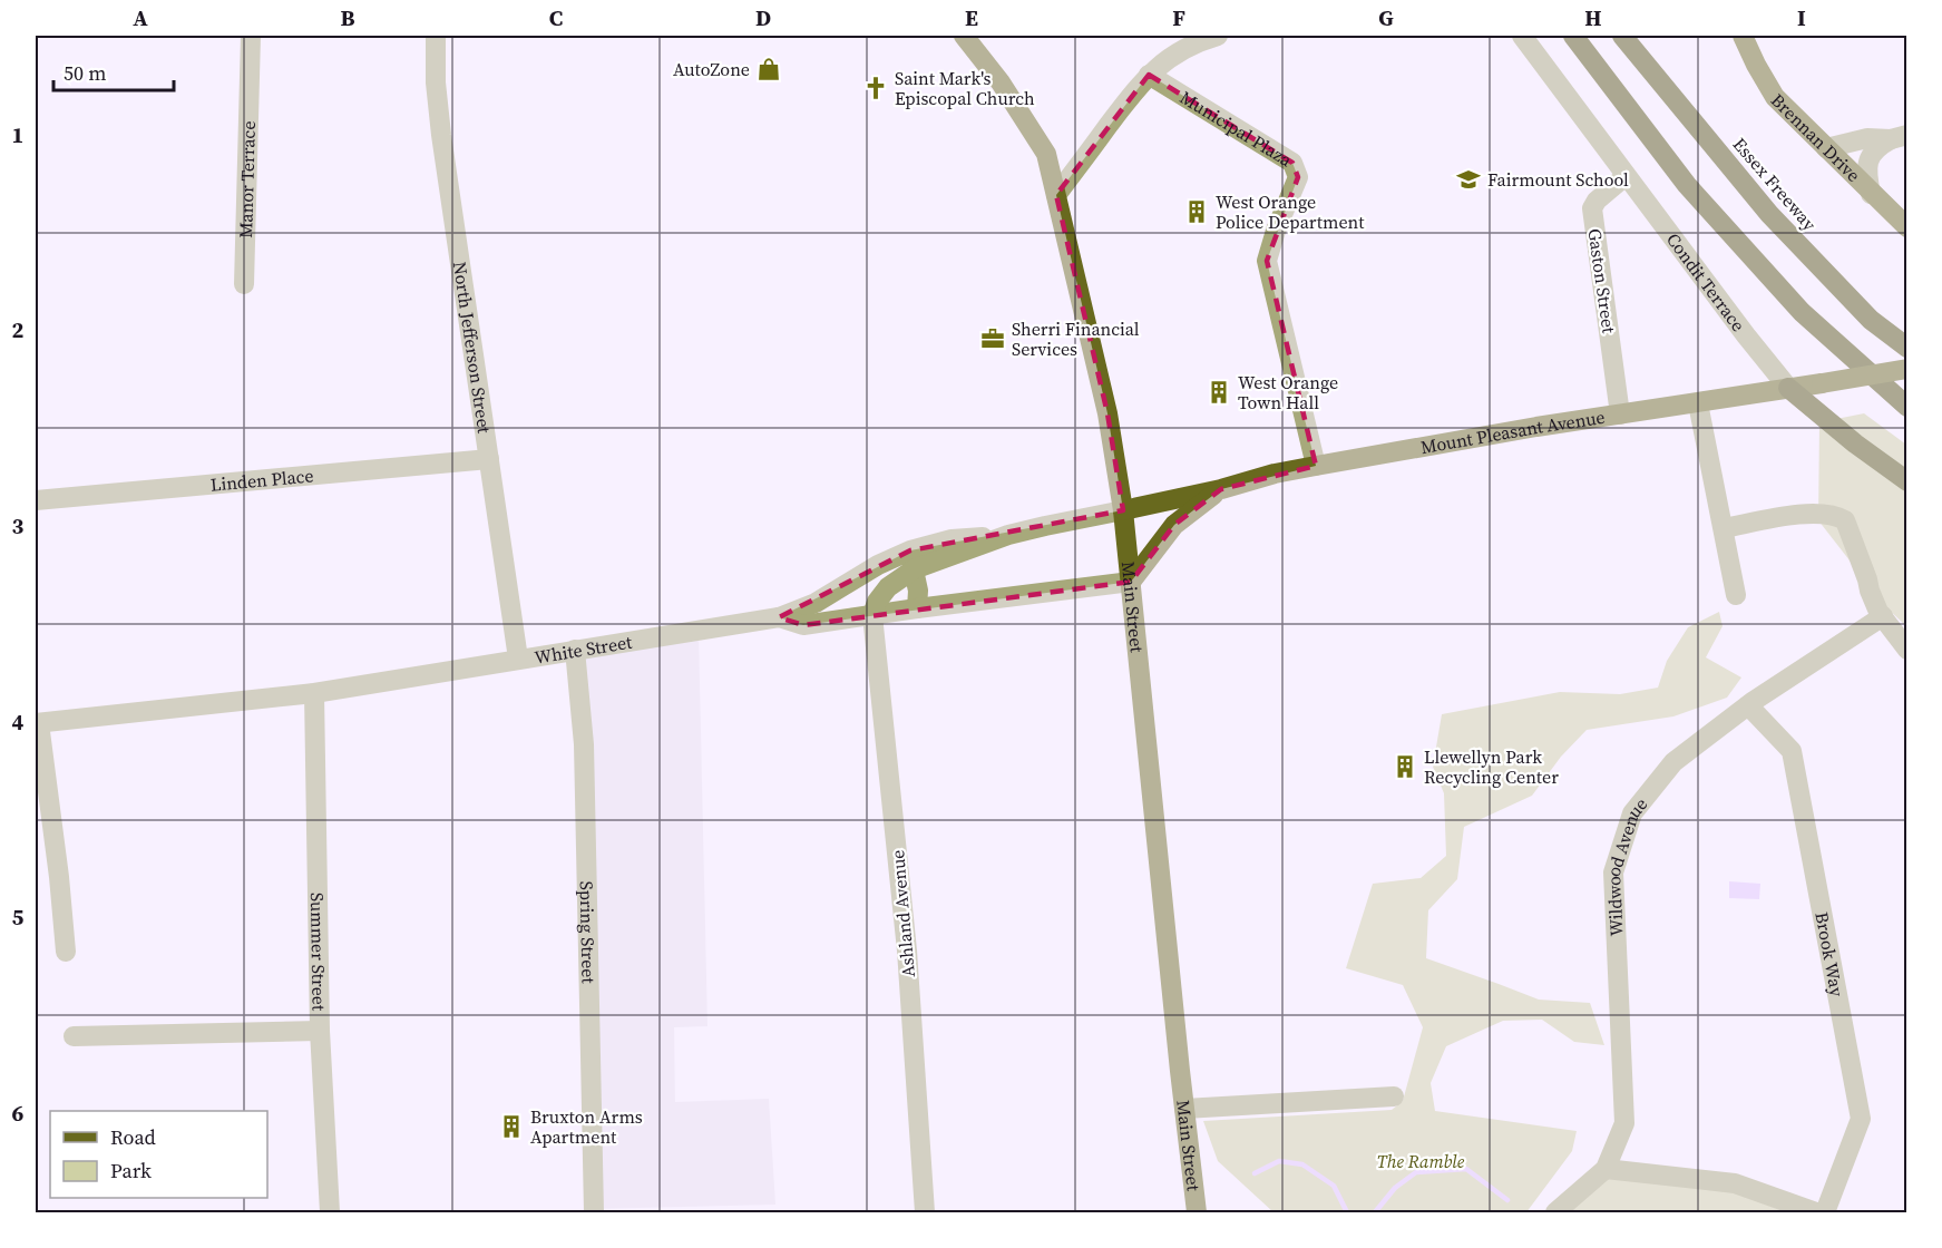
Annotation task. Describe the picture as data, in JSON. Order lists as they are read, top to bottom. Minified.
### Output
{"streets":{"highway":["Essex Freeway"],"main road":["Brennan Drive","Mount Pleasant Avenue","Main Street"],"street":["Municipal Plaza","Manor Terrace","Gaston Street","Condit Terrace","North Jefferson Street","Linden Place","White Street","Wildwood Avenue","Ashland Avenue","Spring Street","Summer Street","Brook Way"]},"crossings":[["Municipal Plaza","Mount Pleasant Avenue"],["Gaston Street","Condit Terrace"],["Gaston Street","Mount Pleasant Avenue"],["Condit Terrace","Mount Pleasant Avenue"],["North Jefferson Street","Linden Place"],["North Jefferson Street","White Street"],["Mount Pleasant Avenue","Main Street"],["Main Street","White Street"],["White Street","Ashland Avenue"],["White Street","Spring Street"],["White Street","Summer Street"],["Wildwood Avenue","Brook Way"]],"parks":["The Ramble"],"places":{"shop":["AutoZone"],"church":["Saint Mark's Episcopal Church"],"school or university":["Fairmount School"],"building":["West Orange Police Department","West Orange Town Hall","Llewellyn Park Recycling Center","Bruxton Arms Apartment"],"office":["Sherri Financial Services"]},"legend":["Road","Park"],"scale_bar":"50 m","grid":{"columns":["A","B","C","D","E","F","G","H","I"],"rows":["1","2","3","4","5","6"]}}
